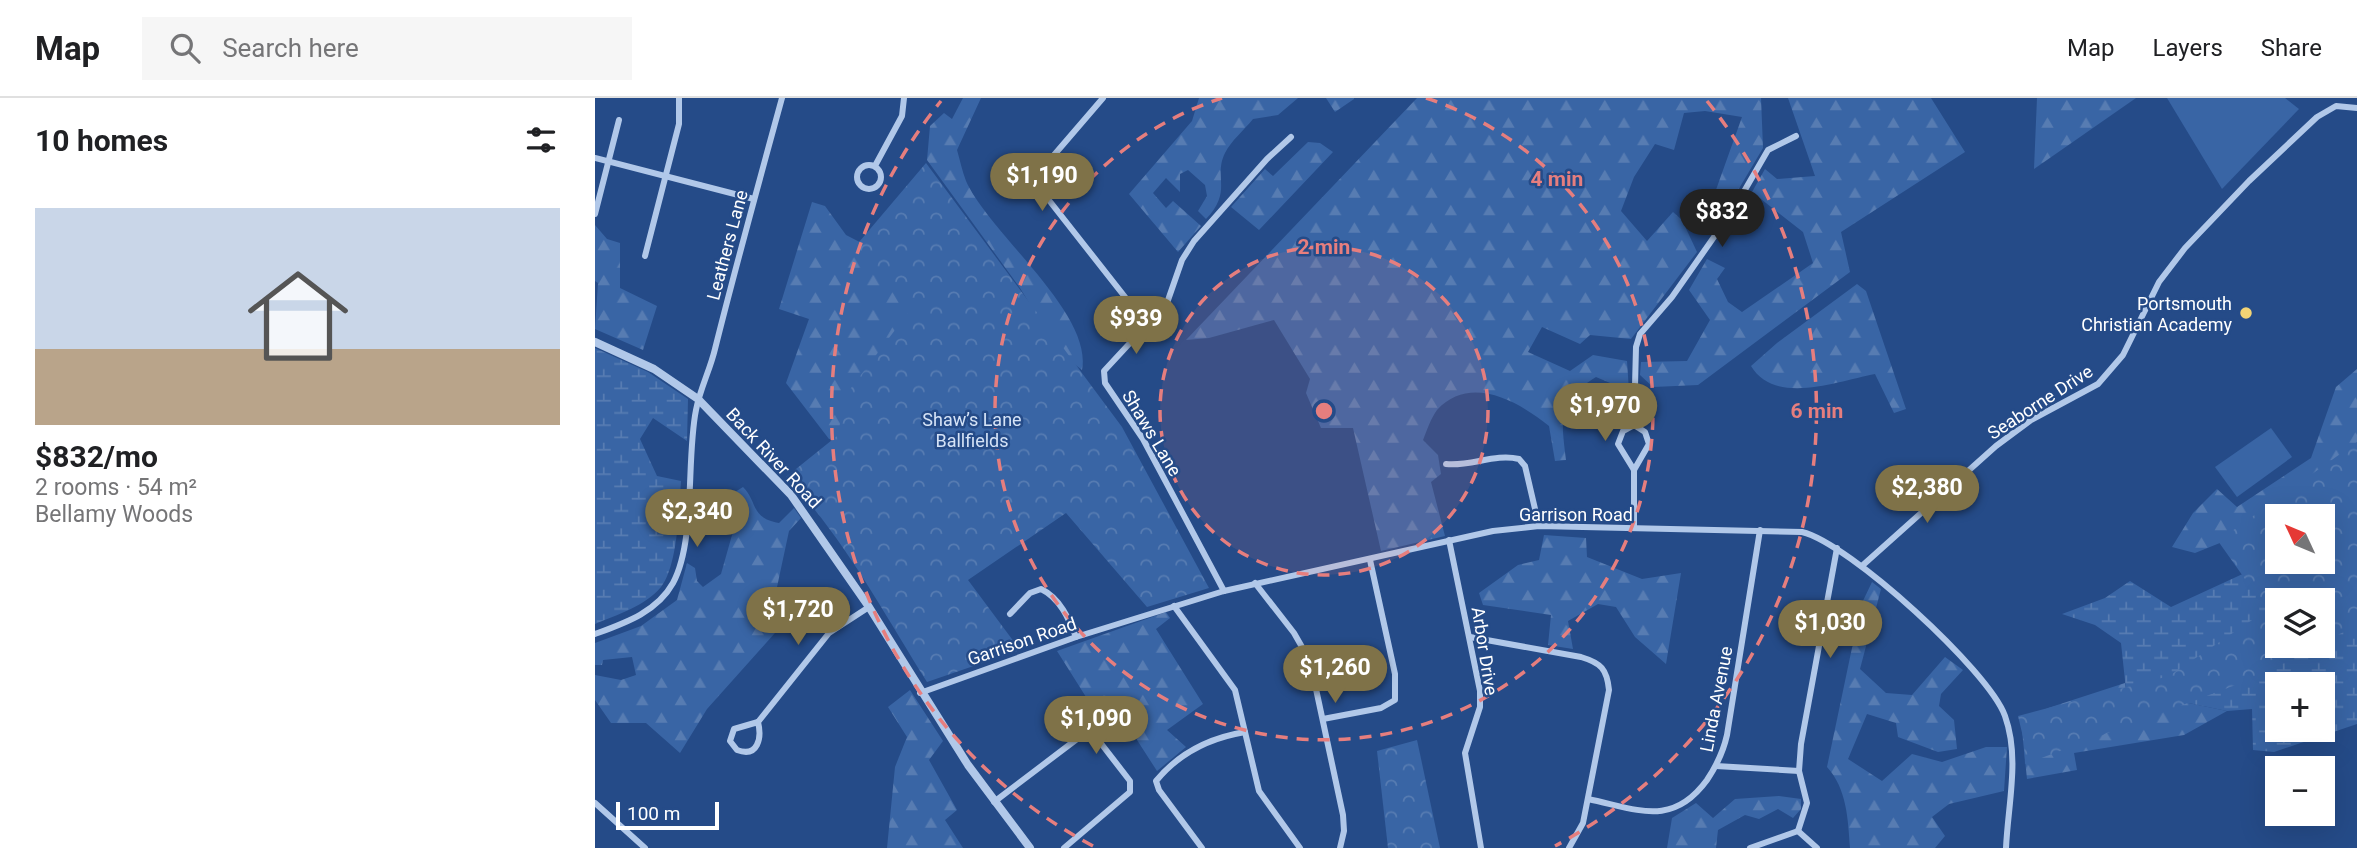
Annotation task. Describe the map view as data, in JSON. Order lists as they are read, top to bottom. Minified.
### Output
{"streets":{"street":["Leathers Lane","Seaborne Drive","Shaws Lane","Back River Road","Garrison Road","Arbor Drive","Linda Avenue"]},"crossings":[["Leathers Lane","Back River Road"],["Seaborne Drive","Garrison Road"],["Shaws Lane","Garrison Road"],["Back River Road","Garrison Road"],["Garrison Road","Arbor Drive"],["Garrison Road","Linda Avenue"]],"parks":["Shaw’s Lane Ballfields"],"places":["Portsmouth Christian Academy"],"scale_bar":"100 m","north":"top left","page":{"header":"Map","search":"Search here","nav":["Map","Layers","Share"],"heading":"10 homes","price":["$1,190","$832","$939","$1,970","$2,380","$2,340","$1,720","$1,030","$1,260","$1,090"],"list":[{"name":"$832/mo","note":"2 rooms · 54 m² · Bellamy Woods"}],"map_buttons":["+","−"],"scale":"100 m"},"rings":["4 min","2 min","6 min"]}
